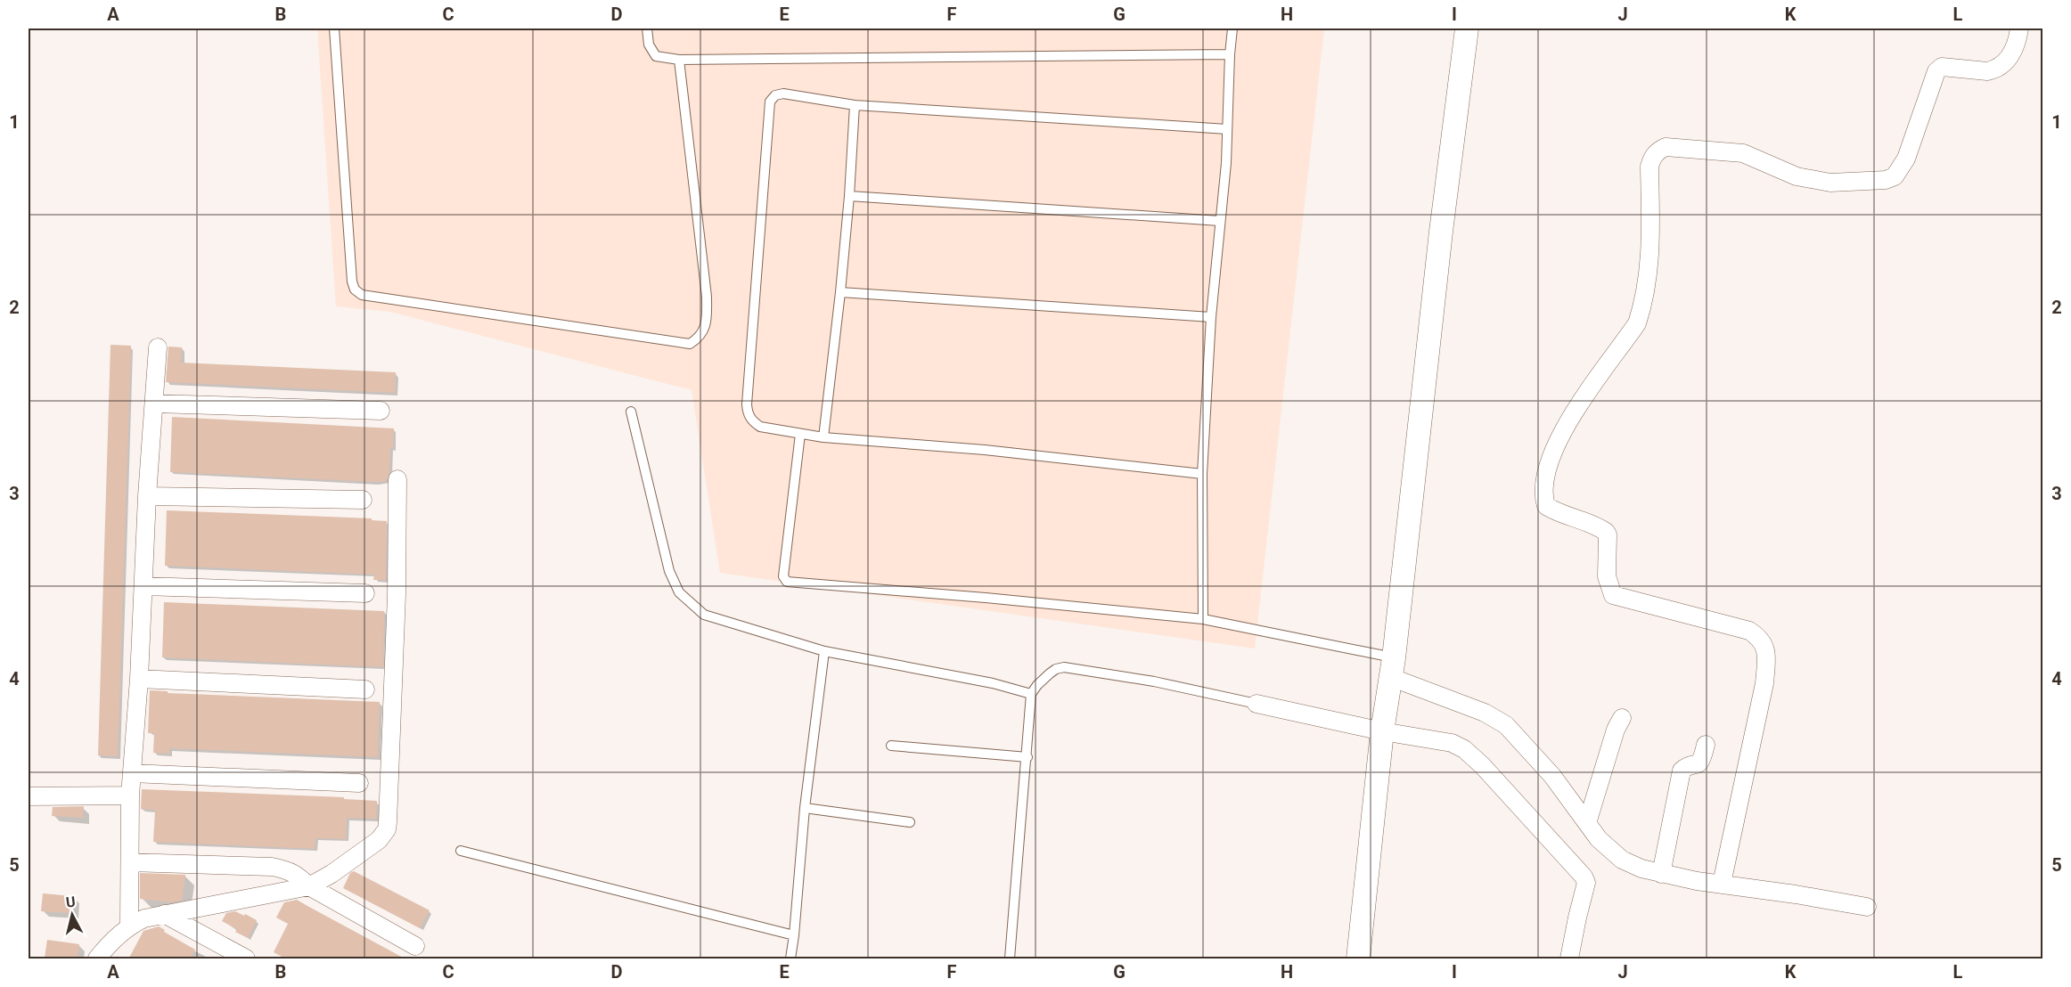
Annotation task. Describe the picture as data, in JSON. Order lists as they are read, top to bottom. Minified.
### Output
{"north":"top","grid":{"columns":["A","B","C","D","E","F","G","H","I","J","K","L"],"rows":["1","2","3","4","5"]}}
